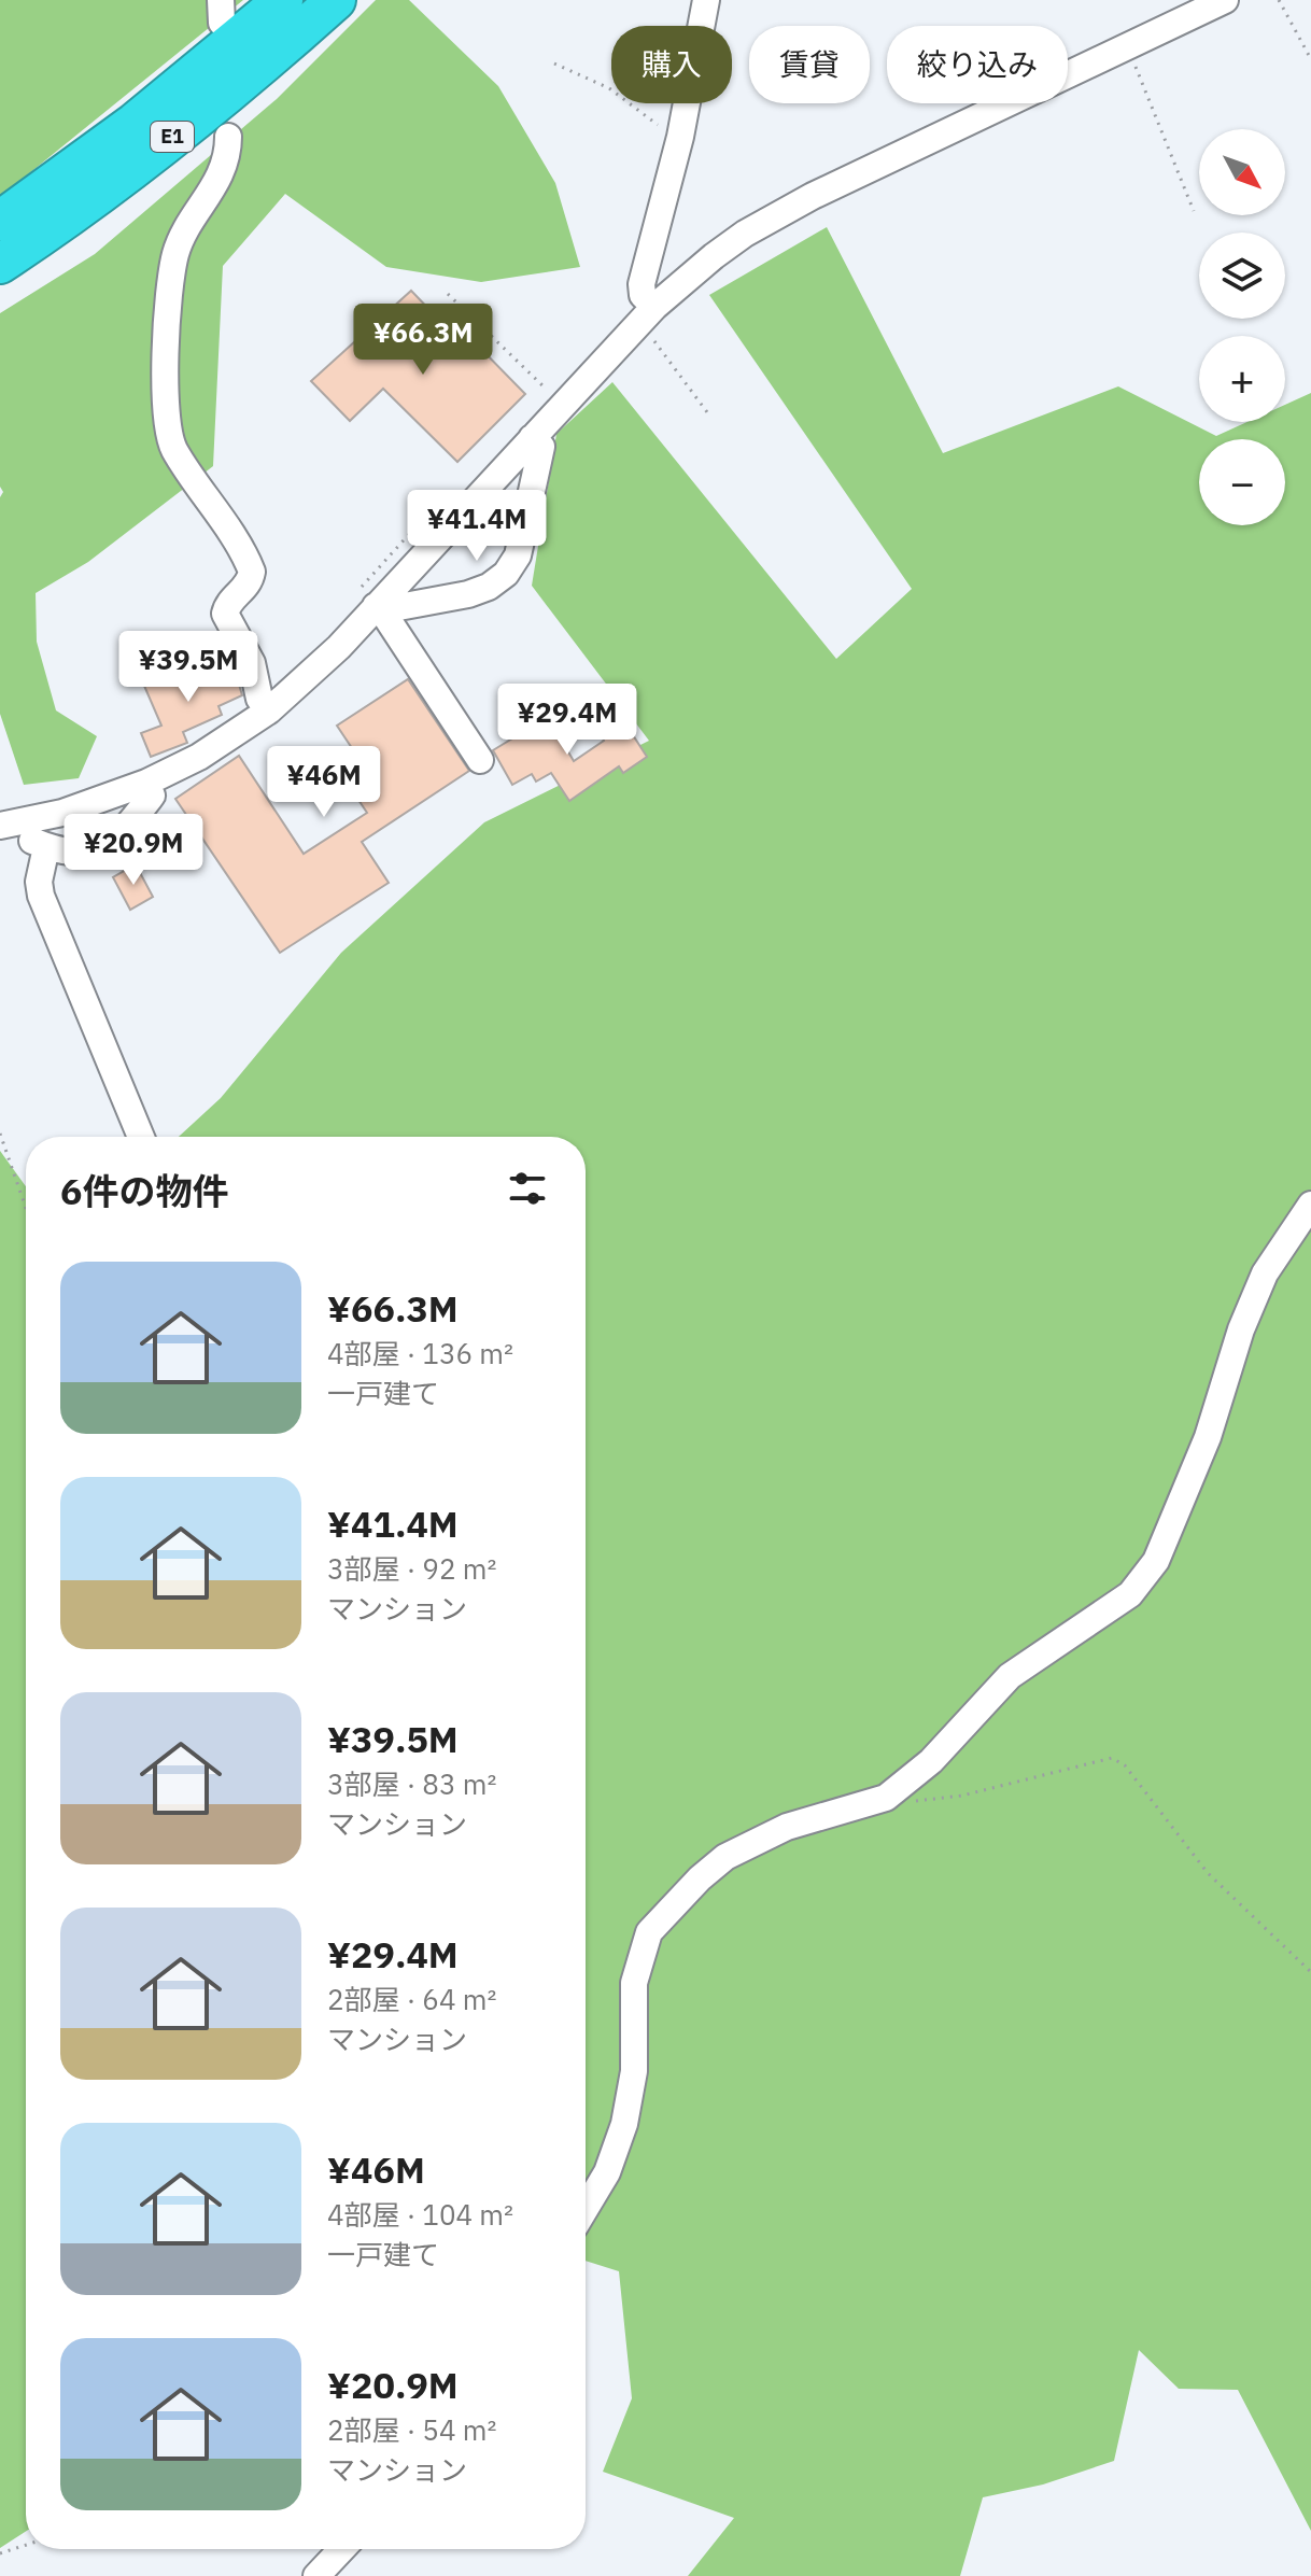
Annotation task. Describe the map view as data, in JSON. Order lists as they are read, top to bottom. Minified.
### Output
{"streets":{"highway":["E1"]},"north":"bottom right","page":{"chip":["購入","賃貸","絞り込み"],"map_buttons":["+","−"],"price":["¥66.3M","¥41.4M","¥39.5M","¥29.4M","¥46M","¥20.9M"],"heading":"6件の物件","list":[{"name":"¥66.3M","note":"4部屋 · 136 m² · 一戸建て"},{"name":"¥41.4M","note":"3部屋 · 92 m² · マンション"},{"name":"¥39.5M","note":"3部屋 · 83 m² · マンション"},{"name":"¥29.4M","note":"2部屋 · 64 m² · マンション"},{"name":"¥46M","note":"4部屋 · 104 m² · 一戸建て"},{"name":"¥20.9M","note":"2部屋 · 54 m² · マンション"}]}}
